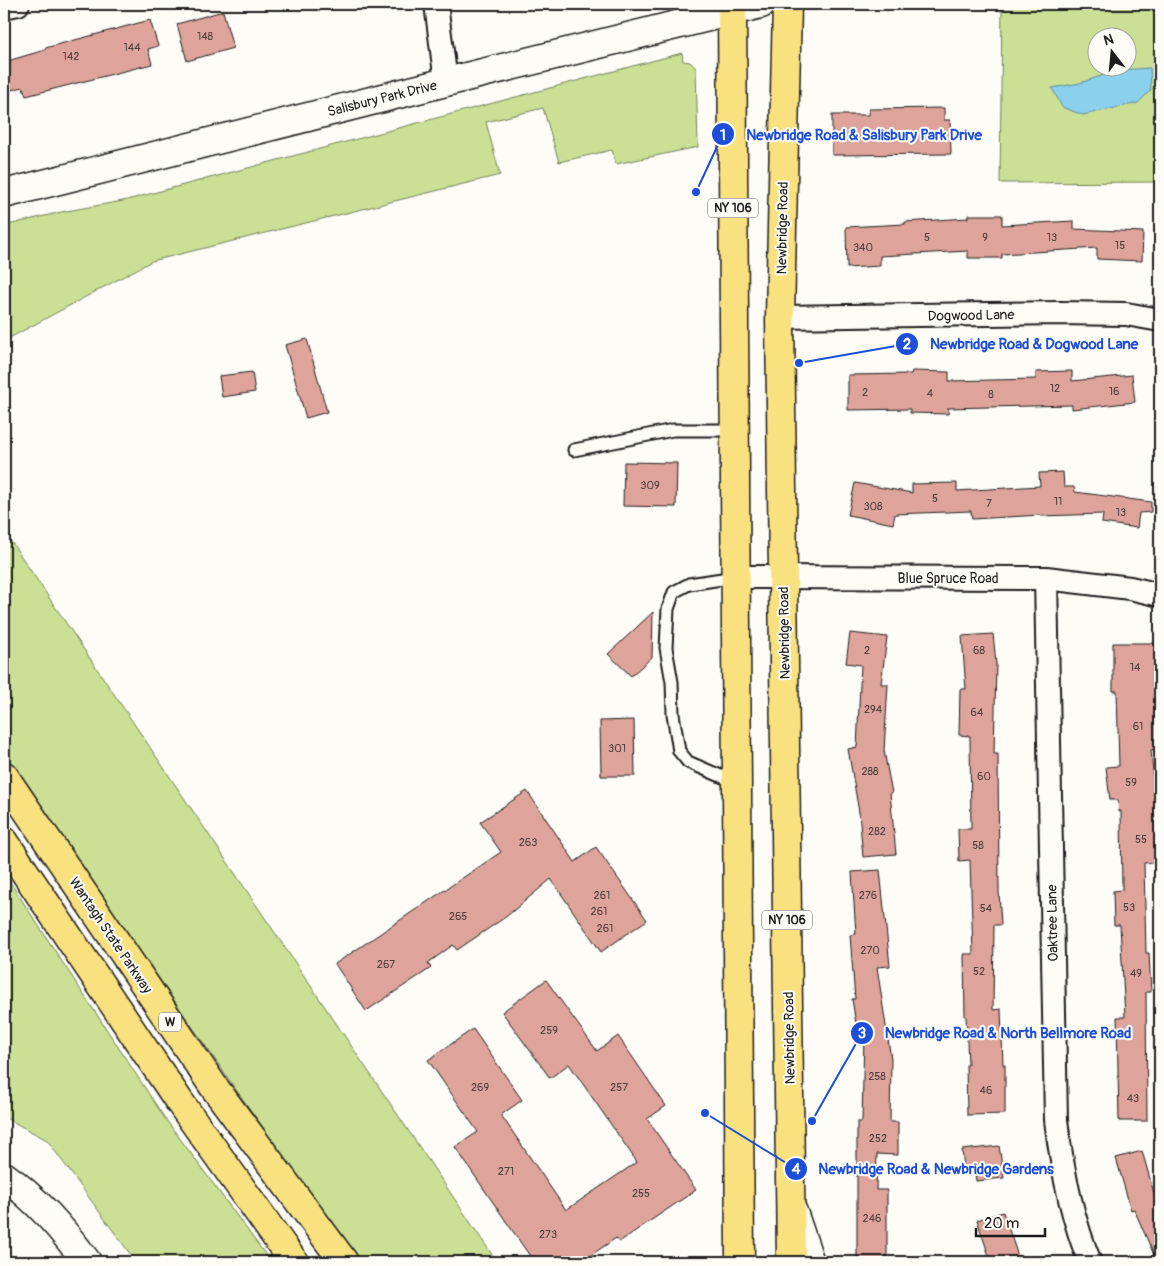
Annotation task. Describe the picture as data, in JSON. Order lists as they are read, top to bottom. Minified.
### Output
{"streets":{"main road":["Salisbury Park Drive","NY 106","Newbridge Road","Wantagh State Parkway","W"],"street":["Dogwood Lane","Blue Spruce Road","Oaktree Lane"]},"crossings":[["Salisbury Park Drive","NY 106"],["NY 106","Blue Spruce Road"],["Newbridge Road","Dogwood Lane"],["Newbridge Road","Blue Spruce Road"],["Blue Spruce Road","Oaktree Lane"]],"places":["Newbridge Road & Salisbury Park Drive","Newbridge Road & Dogwood Lane","Newbridge Road & Newbridge Gardens","Newbridge Road & North Bellmore Road"],"house_numbers":["148","144","142","5","9","13","15","340","12","16","2","4","8","309","5","11","7","308","13","2","68","14","294","64","61","301","288","60","59","282","55","263","58","261","276","53","54","261","265","261","270","267","52","49","259","258","269","257","46","43","252","271","255","246","273"],"scale_bar":"20 m","north":"top"}
